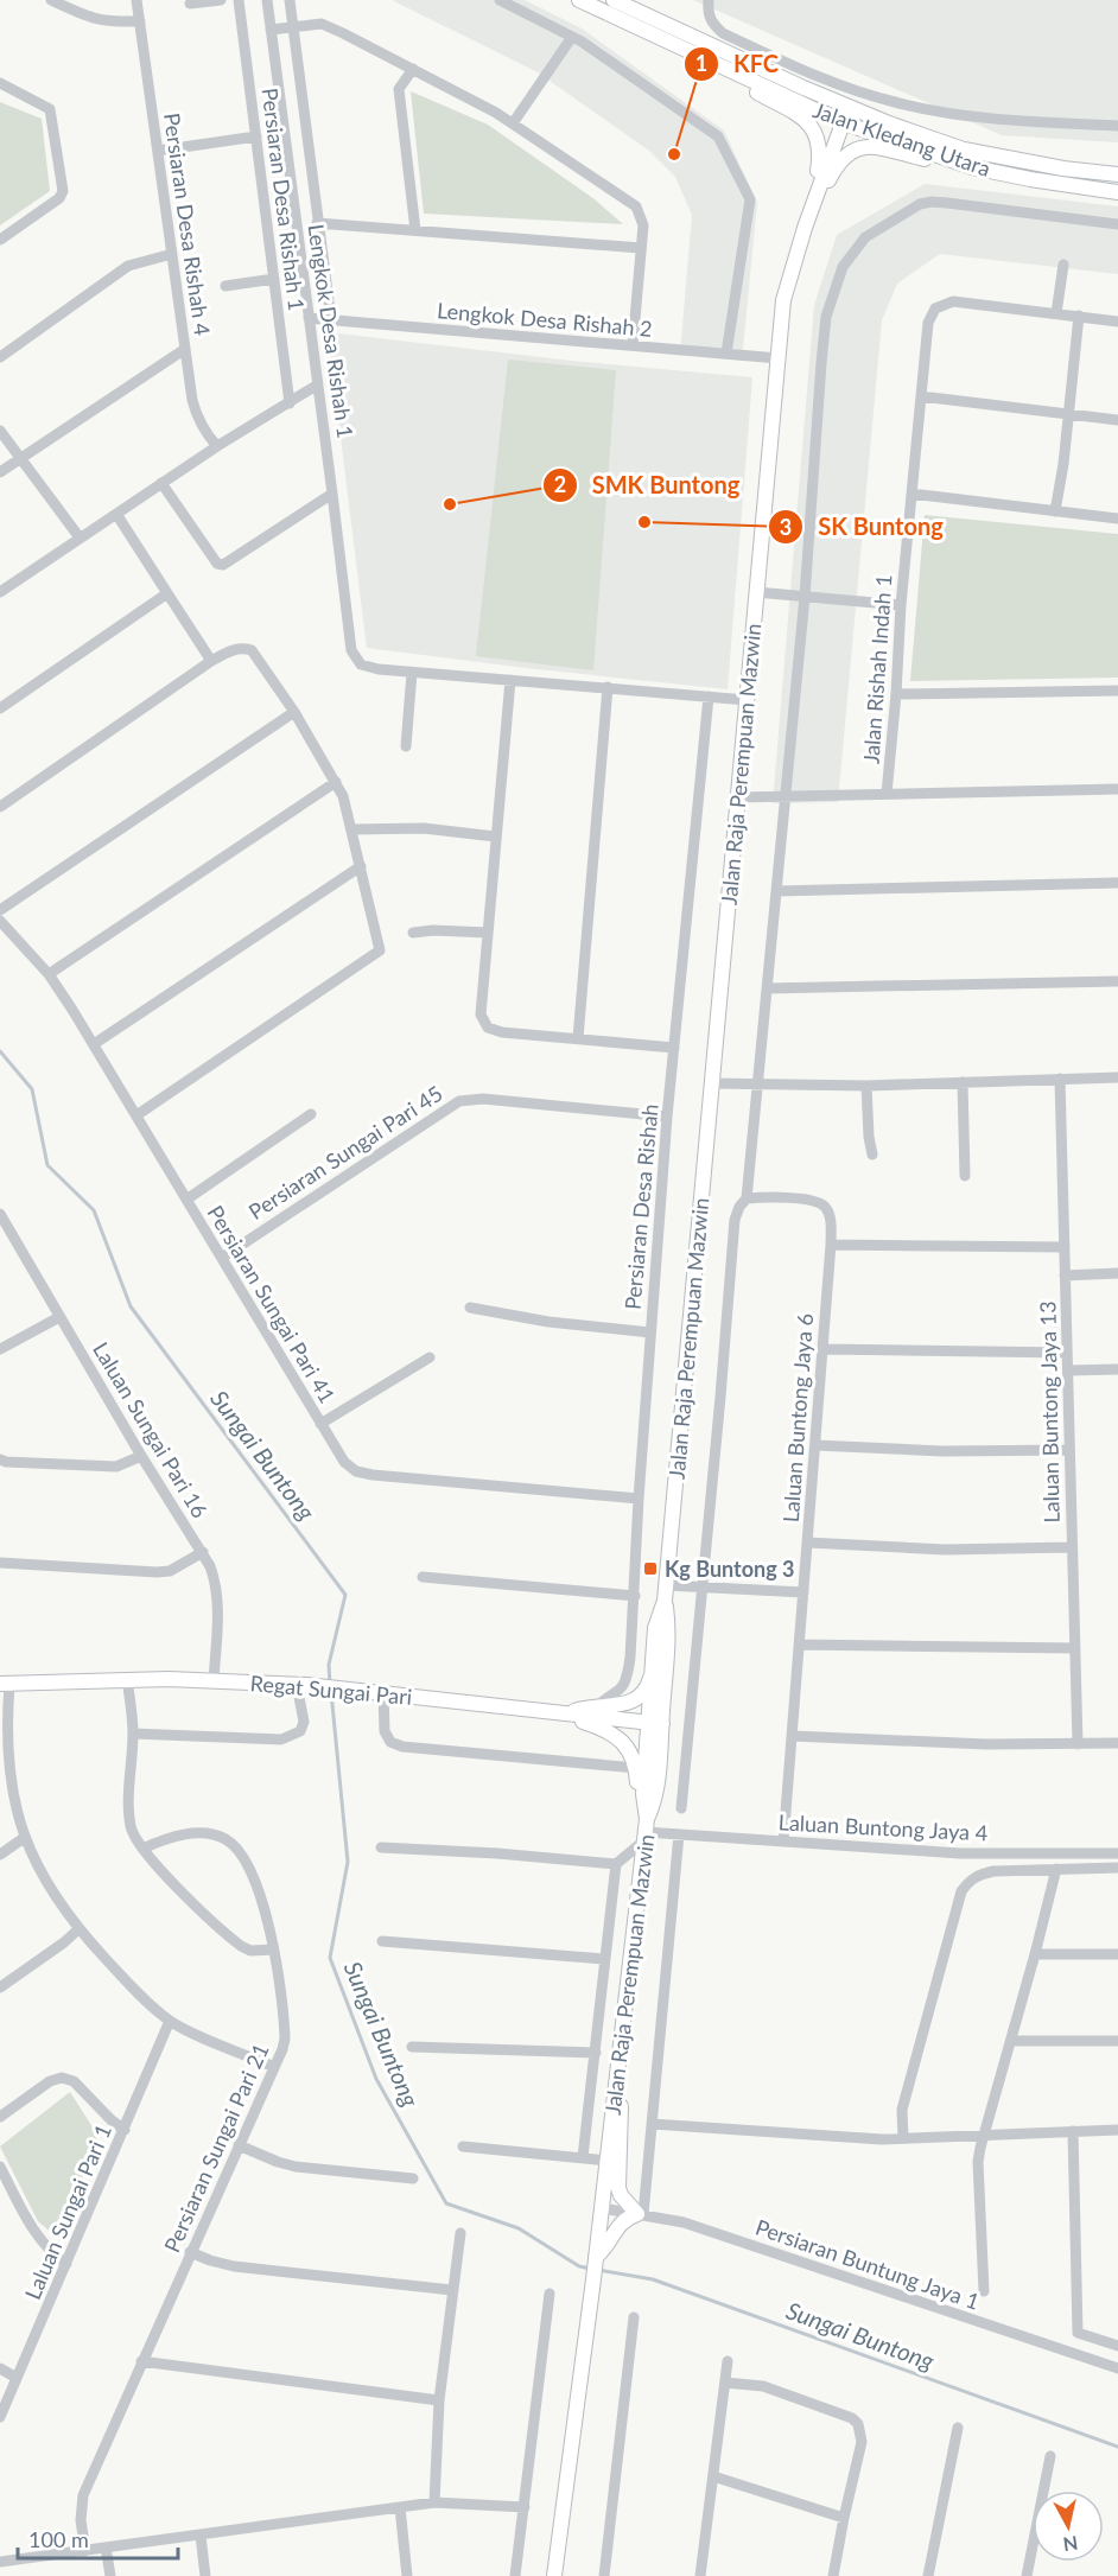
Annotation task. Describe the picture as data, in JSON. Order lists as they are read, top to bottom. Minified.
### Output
{"streets":{"main road":["Jalan Kledang Utara","Jalan Raja Perempuan Mazwin","Regat Sungai Pari"],"street":["Persiaran Desa Rishah 1","Persiaran Desa Rishah 4","Lengkok Desa Rishah 2","Lengkok Desa Rishah 1","Jalan Rishah Indah 1","Persiaran Sungai Pari 45","Persiaran Desa Rishah","Persiaran Sungai Pari 41","Laluan Buntong Jaya 13","Laluan Buntong Jaya 6","Laluan Sungai Pari 16","Laluan Buntong Jaya 4","Persiaran Sungai Pari 21","Laluan Sungai Pari 1","Persiaran Buntung Jaya 1"]},"crossings":[["Jalan Kledang Utara","Jalan Raja Perempuan Mazwin"],["Lengkok Desa Rishah 2","Lengkok Desa Rishah 1"],["Lengkok Desa Rishah 2","Jalan Raja Perempuan Mazwin"],["Jalan Raja Perempuan Mazwin","Regat Sungai Pari"],["Jalan Raja Perempuan Mazwin","Laluan Buntong Jaya 4"],["Jalan Raja Perempuan Mazwin","Persiaran Buntung Jaya 1"],["Persiaran Sungai Pari 45","Persiaran Desa Rishah"],["Persiaran Sungai Pari 45","Persiaran Sungai Pari 41"],["Persiaran Desa Rishah","Persiaran Sungai Pari 41"],["Laluan Buntong Jaya 6","Laluan Buntong Jaya 4"],["Laluan Sungai Pari 16","Regat Sungai Pari"]],"water":["Sungai Buntong"],"places":{"other":["KFC","SMK Buntong","SK Buntong"],"transit":["Kg Buntong 3"]},"scale_bar":"100 m","north":"bottom"}
